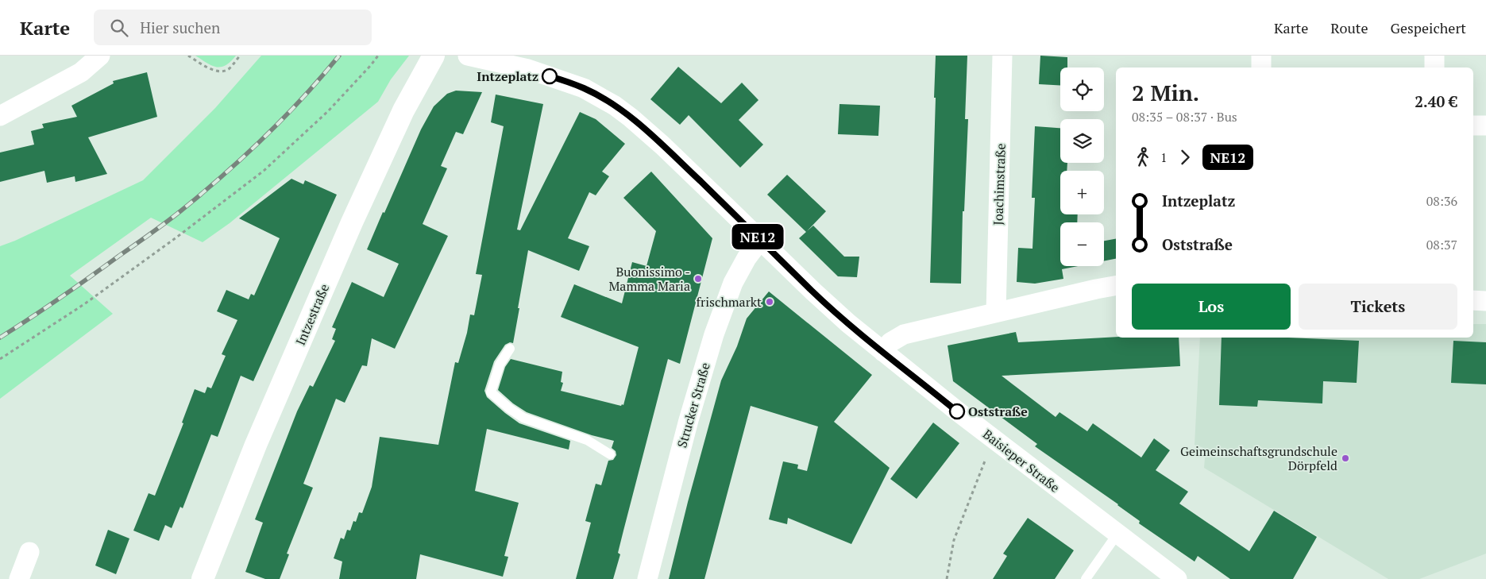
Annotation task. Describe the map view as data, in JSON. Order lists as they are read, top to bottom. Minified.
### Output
{"streets":{"main road":["Intzestraße"],"street":["Joachimstraße","Strucker Straße","Baisieper Straße"]},"crossings":[["Strucker Straße","Baisieper Straße"]],"places":["Intzeplatz","Buonissimo - Mamma Maria","frischmarkt","Oststraße","Geimeinschaftsgrundschule Dörpfeld"],"lines":["bus line NE12"],"page":{"header":"Karte","search":"Hier suchen","nav":["Karte","Route","Gespeichert"],"on_map":"NE12","map_buttons":["+","−"],"heading":["2 Min.","08:35 – 08:37 · Bus","2.40 €"],"legs":["1","NE12"],"list":[{"name":"Intzeplatz","value":"08:36"},{"name":"Oststraße","value":"08:37"}],"buttons":["Los","Tickets"]}}
